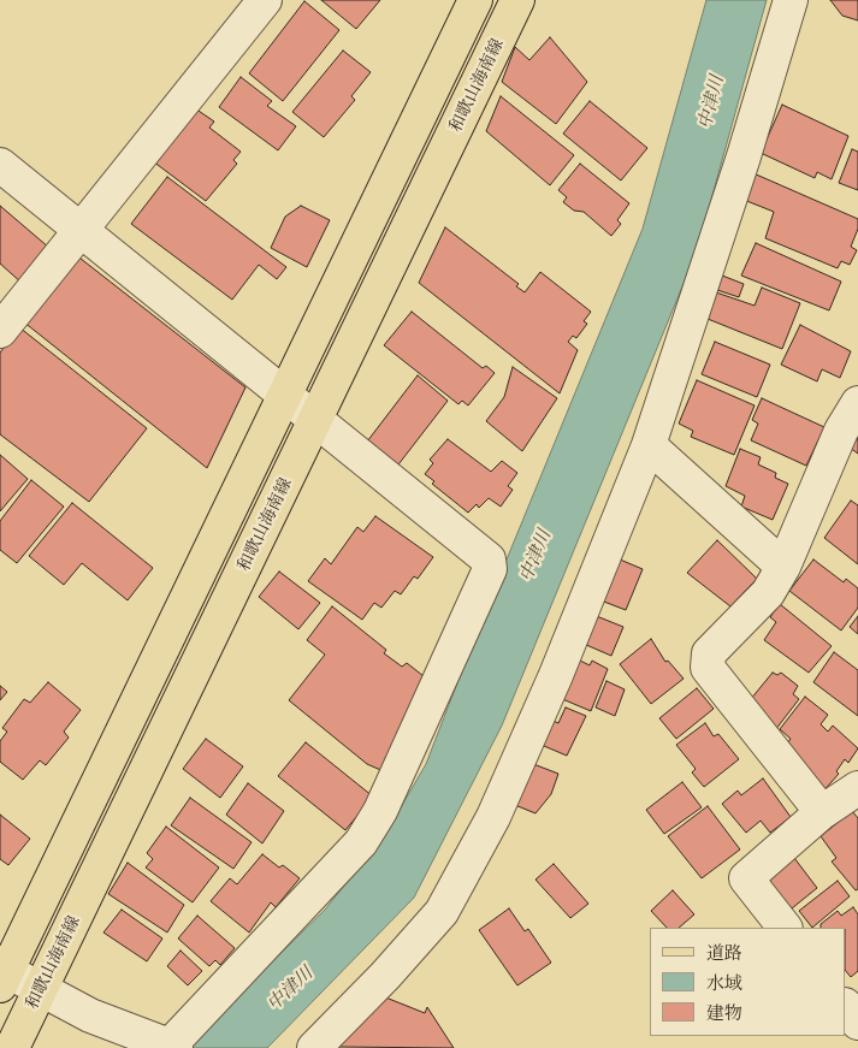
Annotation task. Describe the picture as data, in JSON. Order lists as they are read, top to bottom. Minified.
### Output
{"streets":{"main road":["和歌山海南線"]},"water":["中津川"],"legend":["道路","水域","建物"]}
